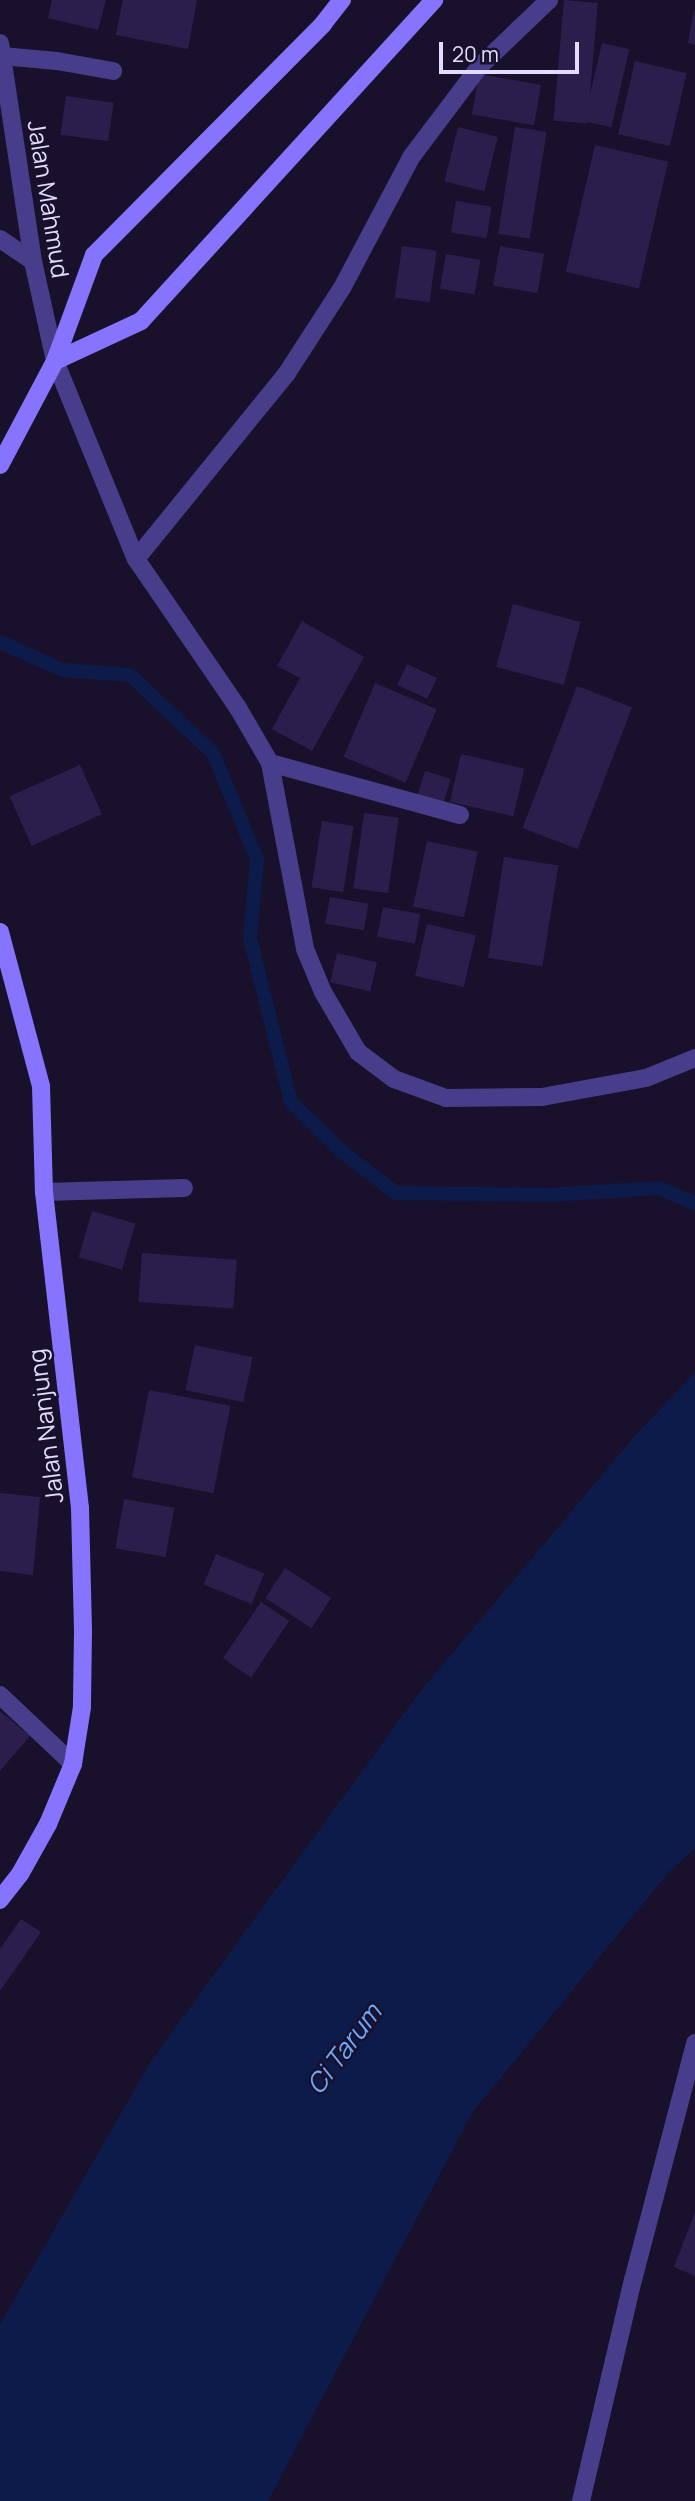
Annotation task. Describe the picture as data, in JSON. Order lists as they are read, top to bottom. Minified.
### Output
{"streets":{"main road":["Jalan Nanjung"],"street":["Jalan Mahmud"]},"water":["Ci Tarum"],"scale_bar":"20 m"}
